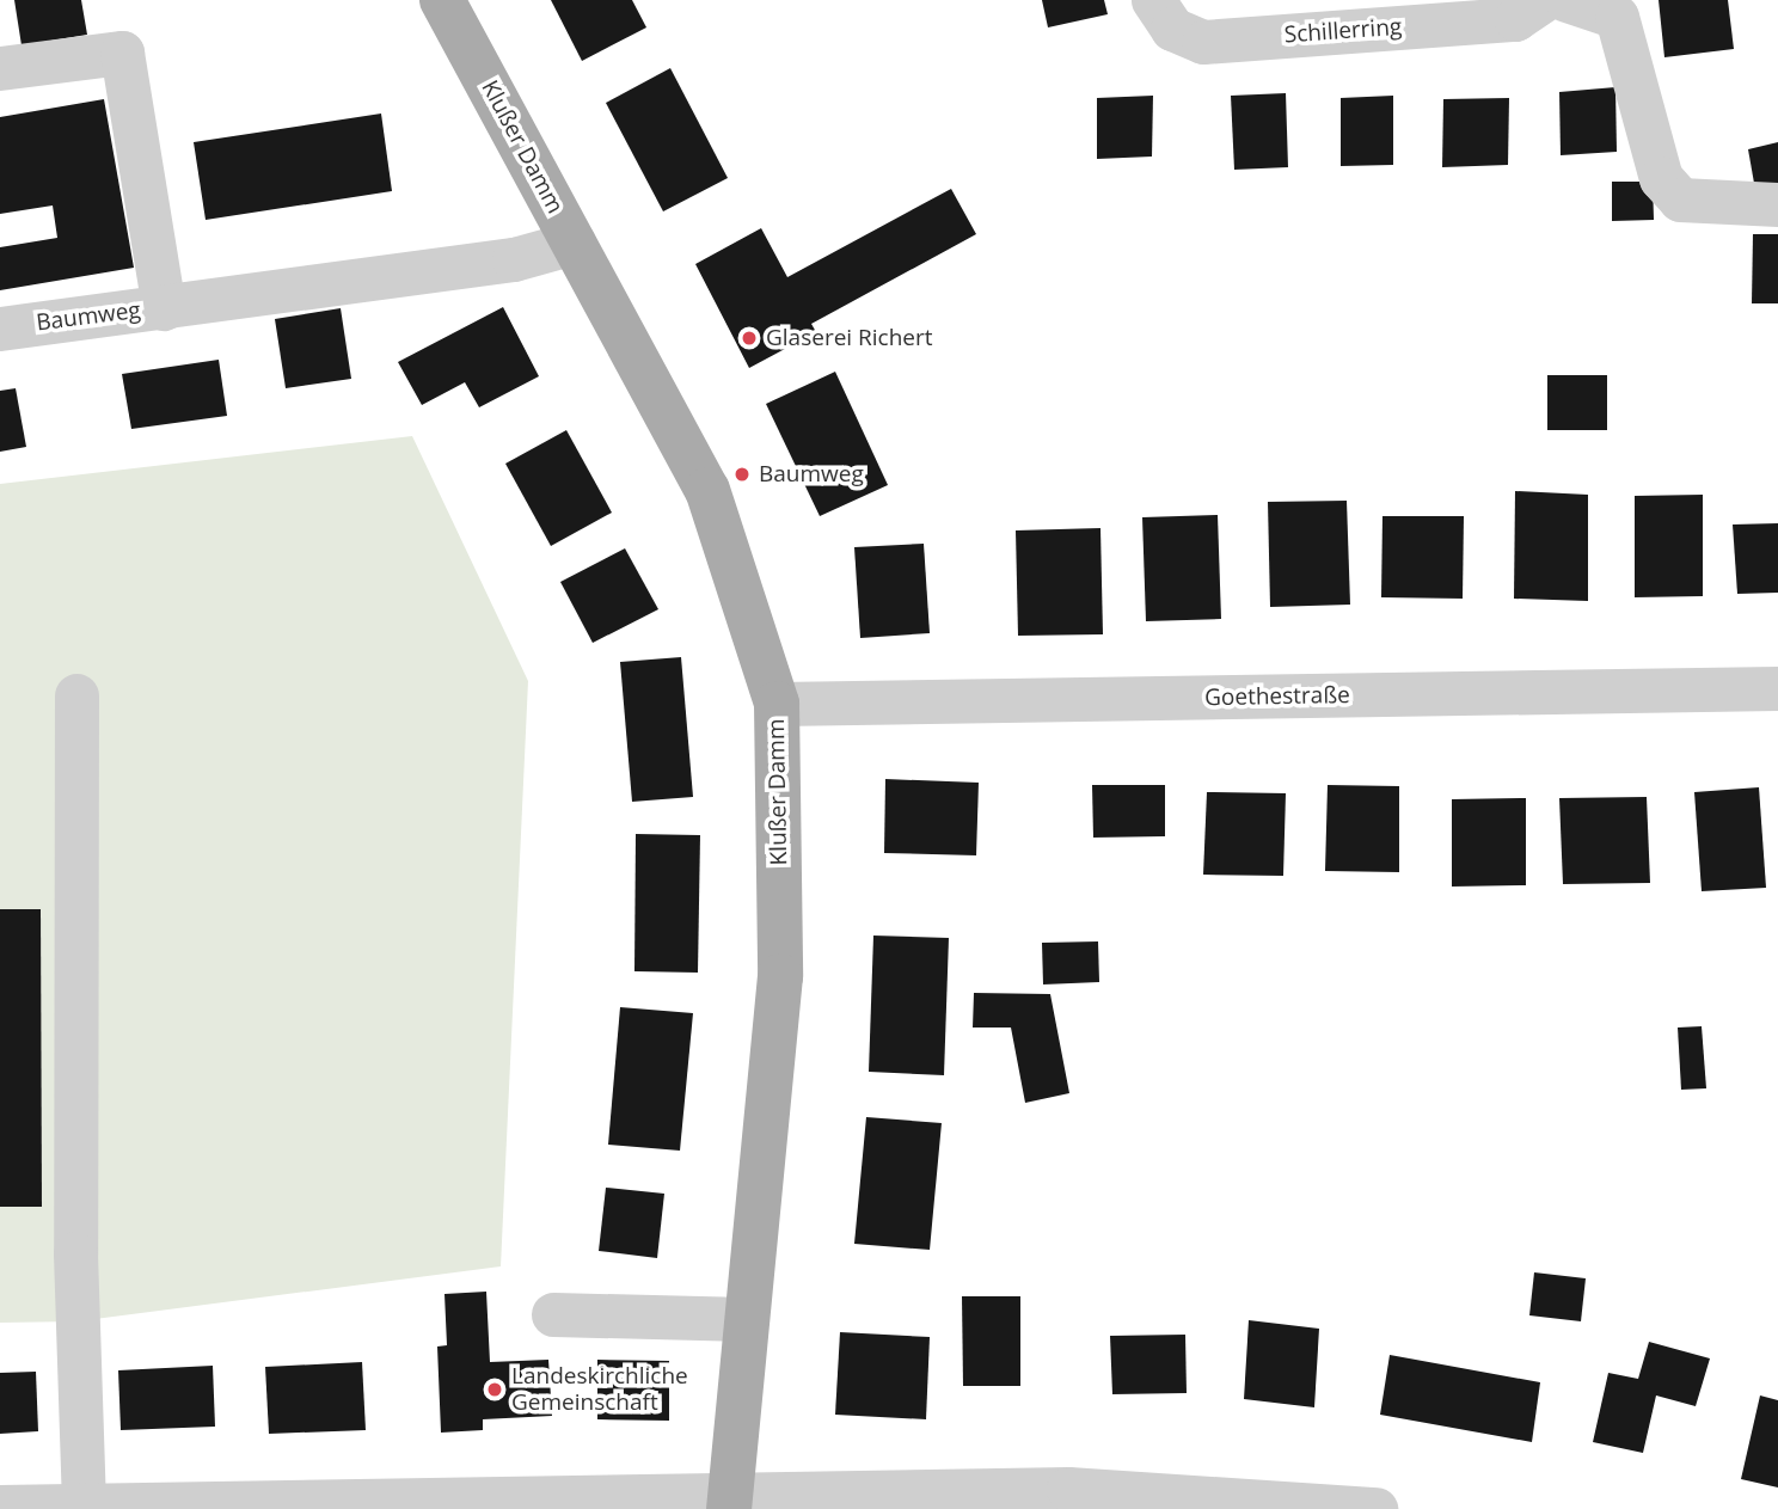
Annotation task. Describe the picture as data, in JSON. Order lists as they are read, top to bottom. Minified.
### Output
{"streets":{"main road":["Klußer Damm"],"street":["Schillerring","Baumweg","Goethestraße"]},"crossings":[["Klußer Damm","Baumweg"],["Klußer Damm","Goethestraße"]],"places":["Glaserei Richert","Baumweg","Landeskirchliche Gemeinschaft"]}
